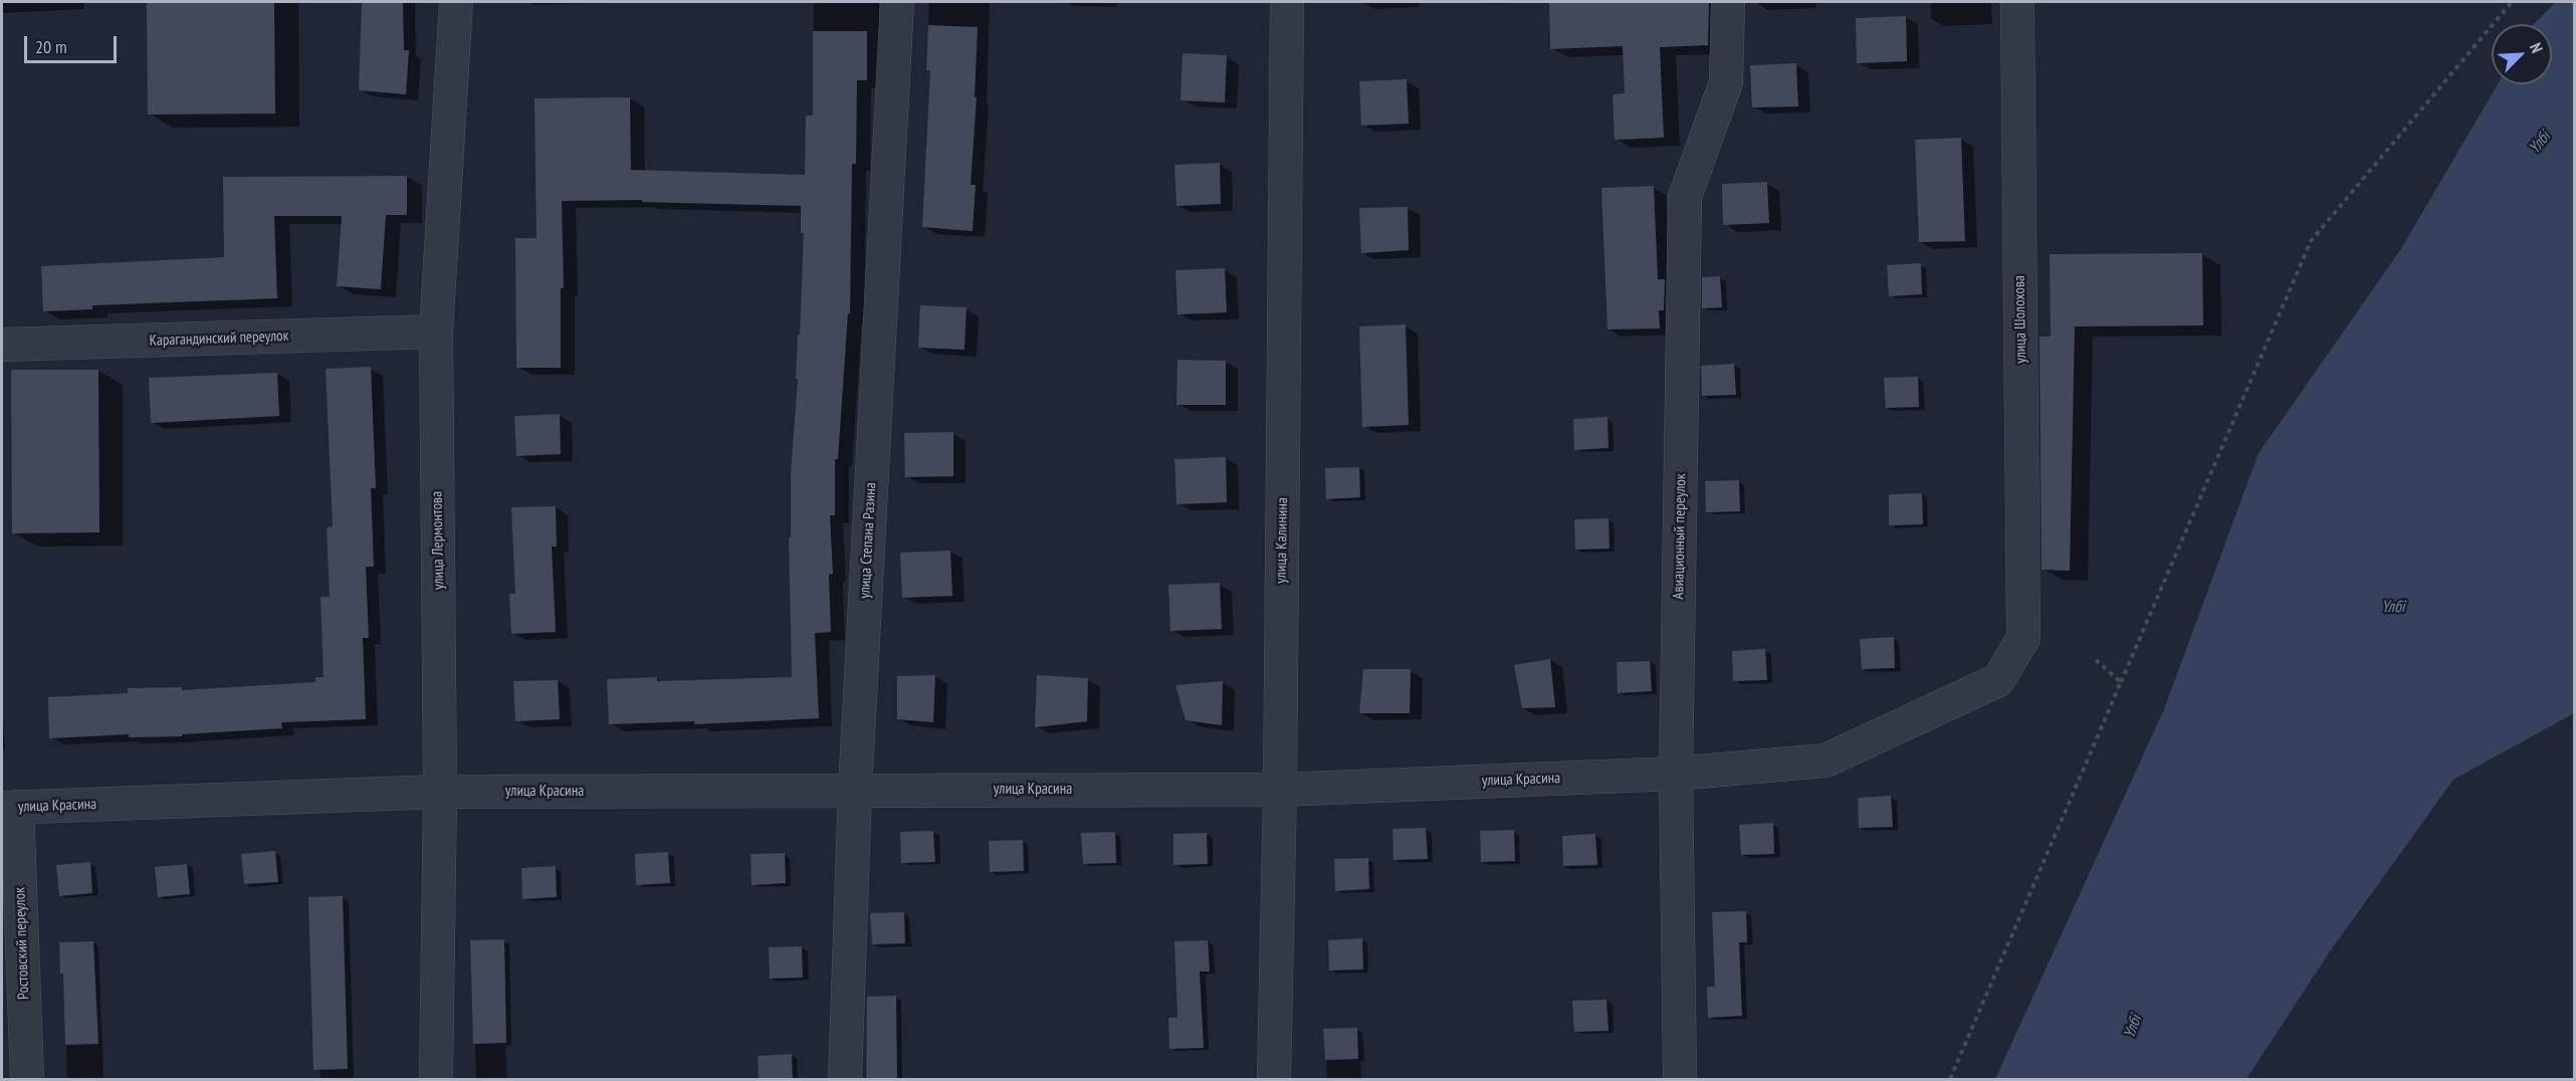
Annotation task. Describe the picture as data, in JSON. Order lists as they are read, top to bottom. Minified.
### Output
{"streets":{"street":["улица Шолохова","Карагандинский переулок","Авиационный переулок","улица Лермонтова","улица Степана Разина","улица Калинина","улица Красина","Ростовский переулок"]},"crossings":[["улица Шолохова","улица Красина"],["Карагандинский переулок","улица Лермонтова"],["Авиационный переулок","улица Красина"],["улица Лермонтова","улица Красина"],["улица Степана Разина","улица Красина"],["улица Калинина","улица Красина"],["улица Красина","Ростовский переулок"]],"water":["Үлбі"],"scale_bar":"20 m","north":"top right"}
